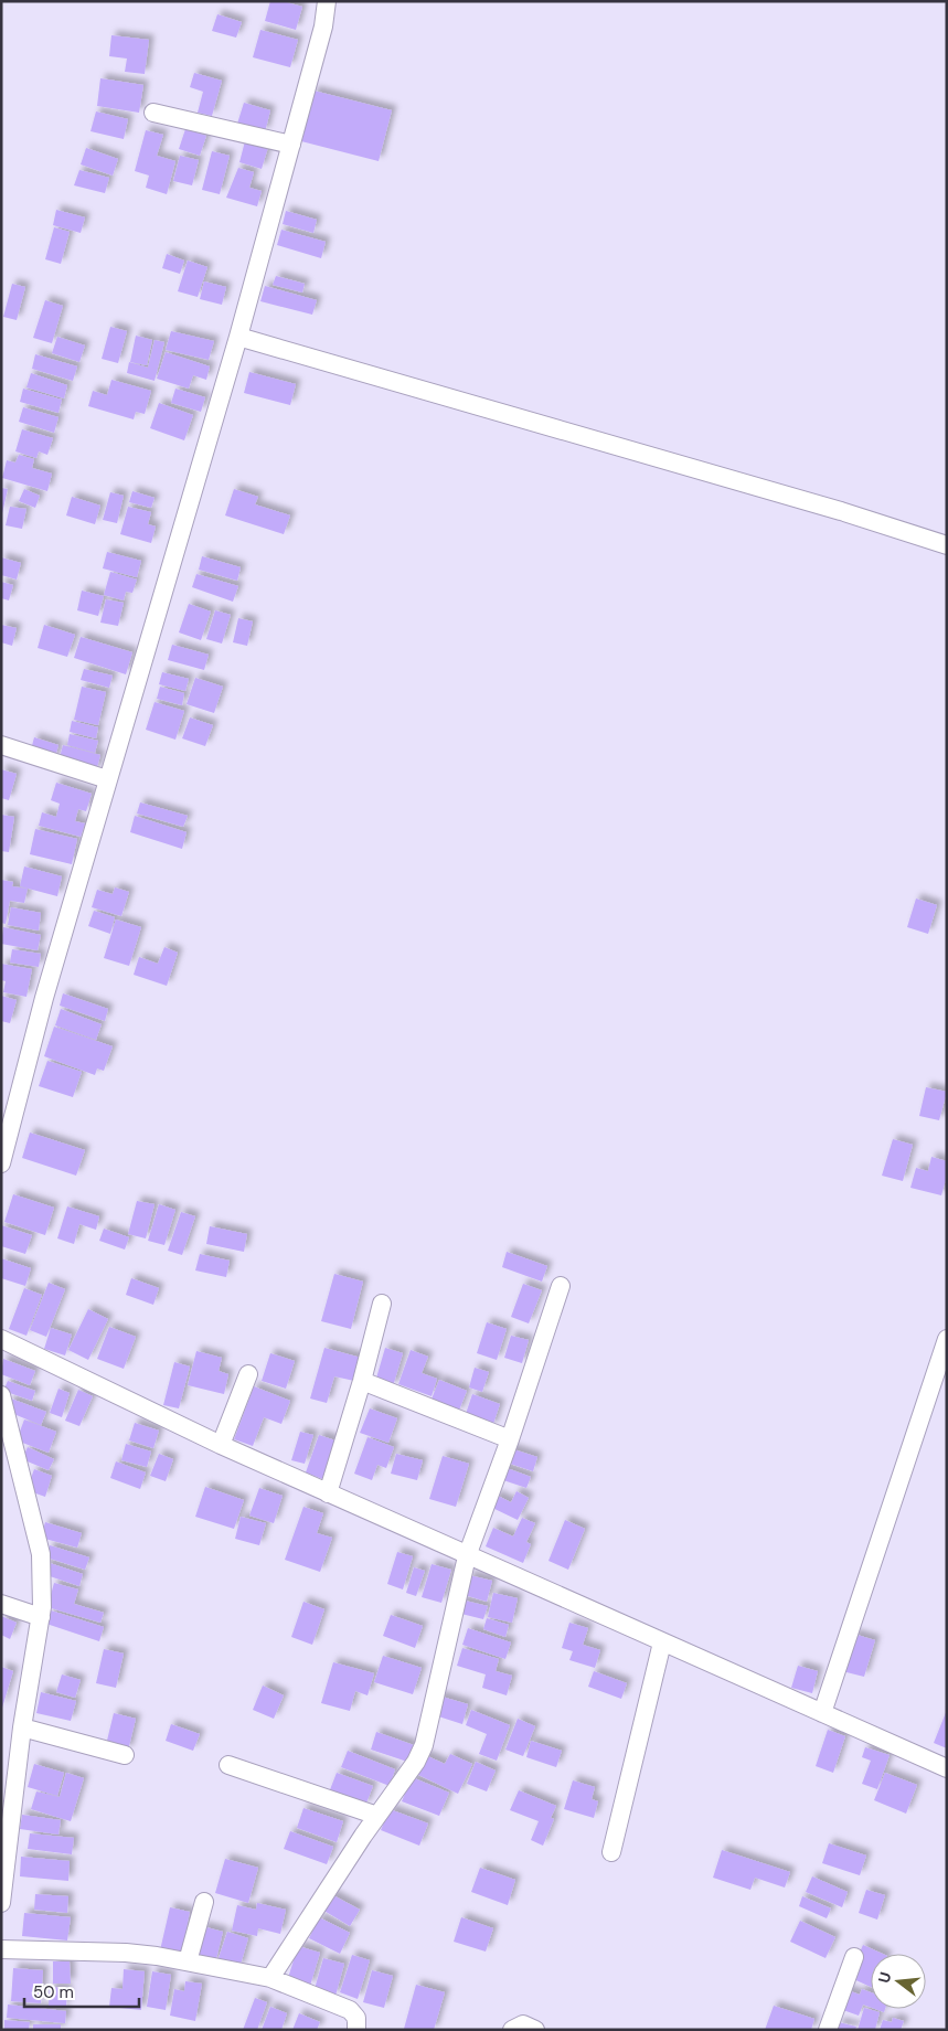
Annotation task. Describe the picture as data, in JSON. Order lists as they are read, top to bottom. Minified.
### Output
{"scale_bar":"50 m","north":"left"}
